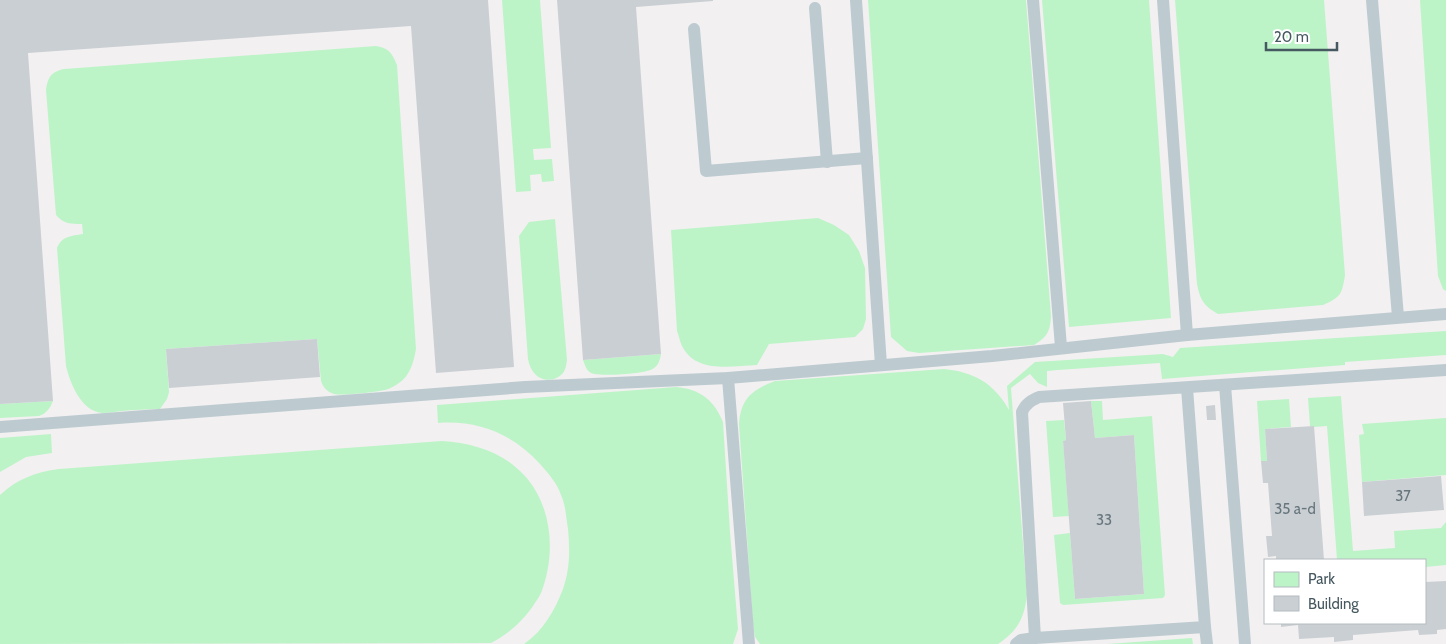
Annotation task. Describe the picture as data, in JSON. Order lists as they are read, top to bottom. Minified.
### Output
{"house_numbers":["37","35 a-d","33"],"legend":["Park","Building"],"scale_bar":"20 m"}
